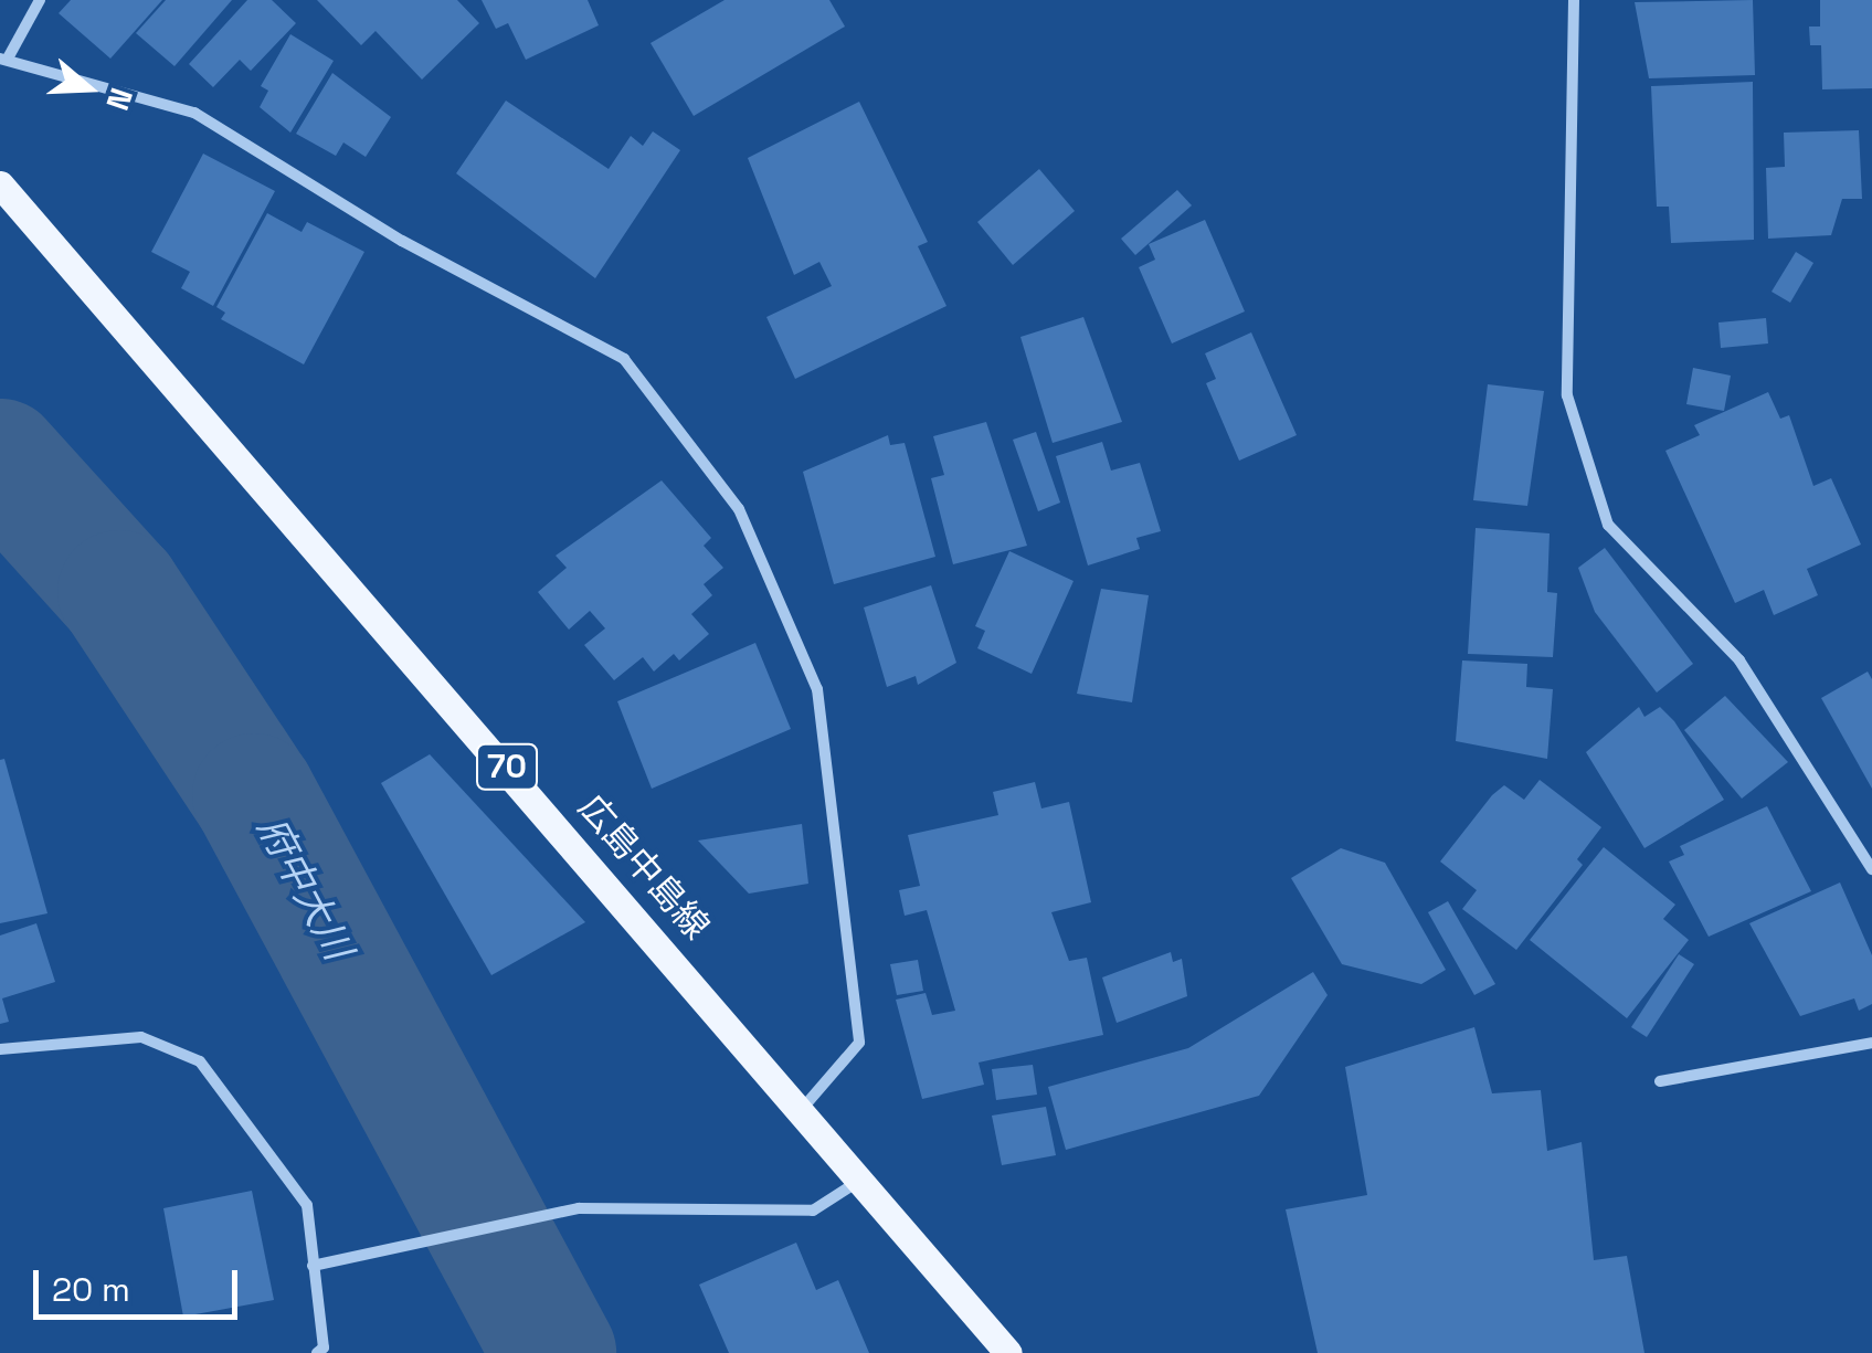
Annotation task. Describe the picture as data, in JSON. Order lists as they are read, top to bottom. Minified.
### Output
{"streets":{"main road":["70","広島中島線"]},"water":["府中大川"],"scale_bar":"20 m","north":"right"}
